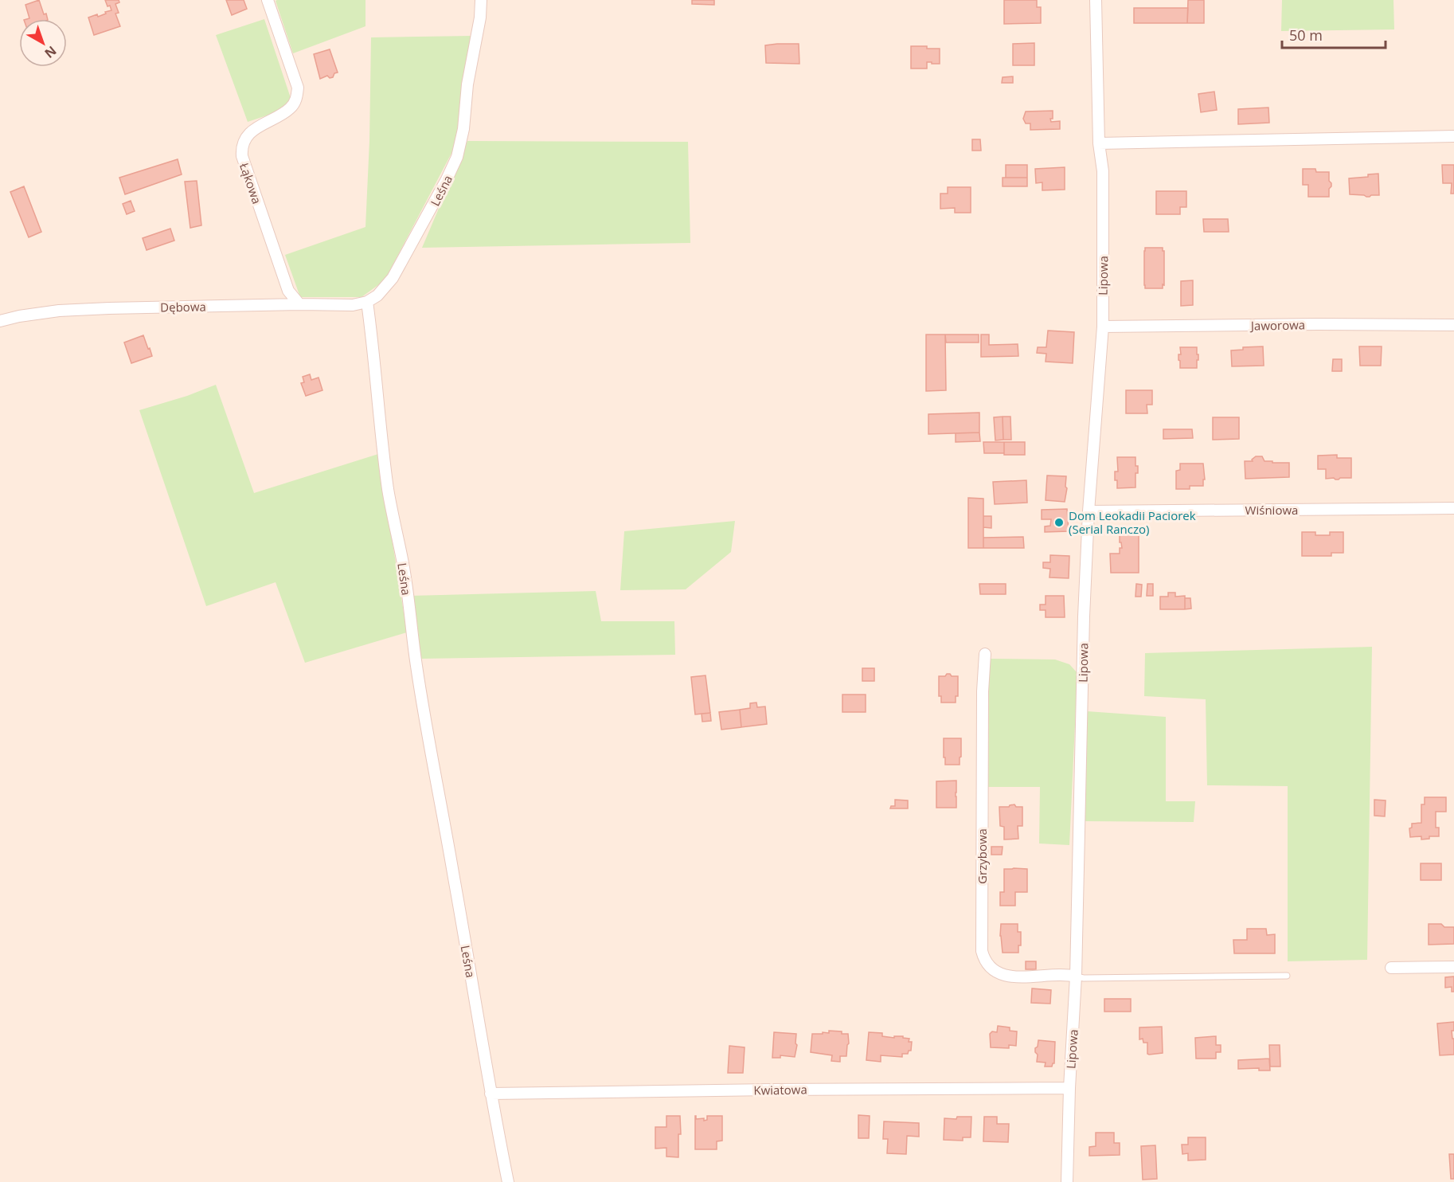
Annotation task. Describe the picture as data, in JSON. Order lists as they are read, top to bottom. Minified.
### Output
{"streets":{"street":["Łąkowa","Leśna","Lipowa","Dębowa","Jaworowa","Wiśniowa","Grzybowa","Kwiatowa"]},"crossings":[["Łąkowa","Dębowa"],["Leśna","Dębowa"],["Leśna","Kwiatowa"],["Lipowa","Jaworowa"],["Lipowa","Wiśniowa"],["Lipowa","Grzybowa"],["Lipowa","Kwiatowa"]],"places":["Dom Leokadii Paciorek (Serial Ranczo)"],"scale_bar":"50 m","north":"bottom right"}
